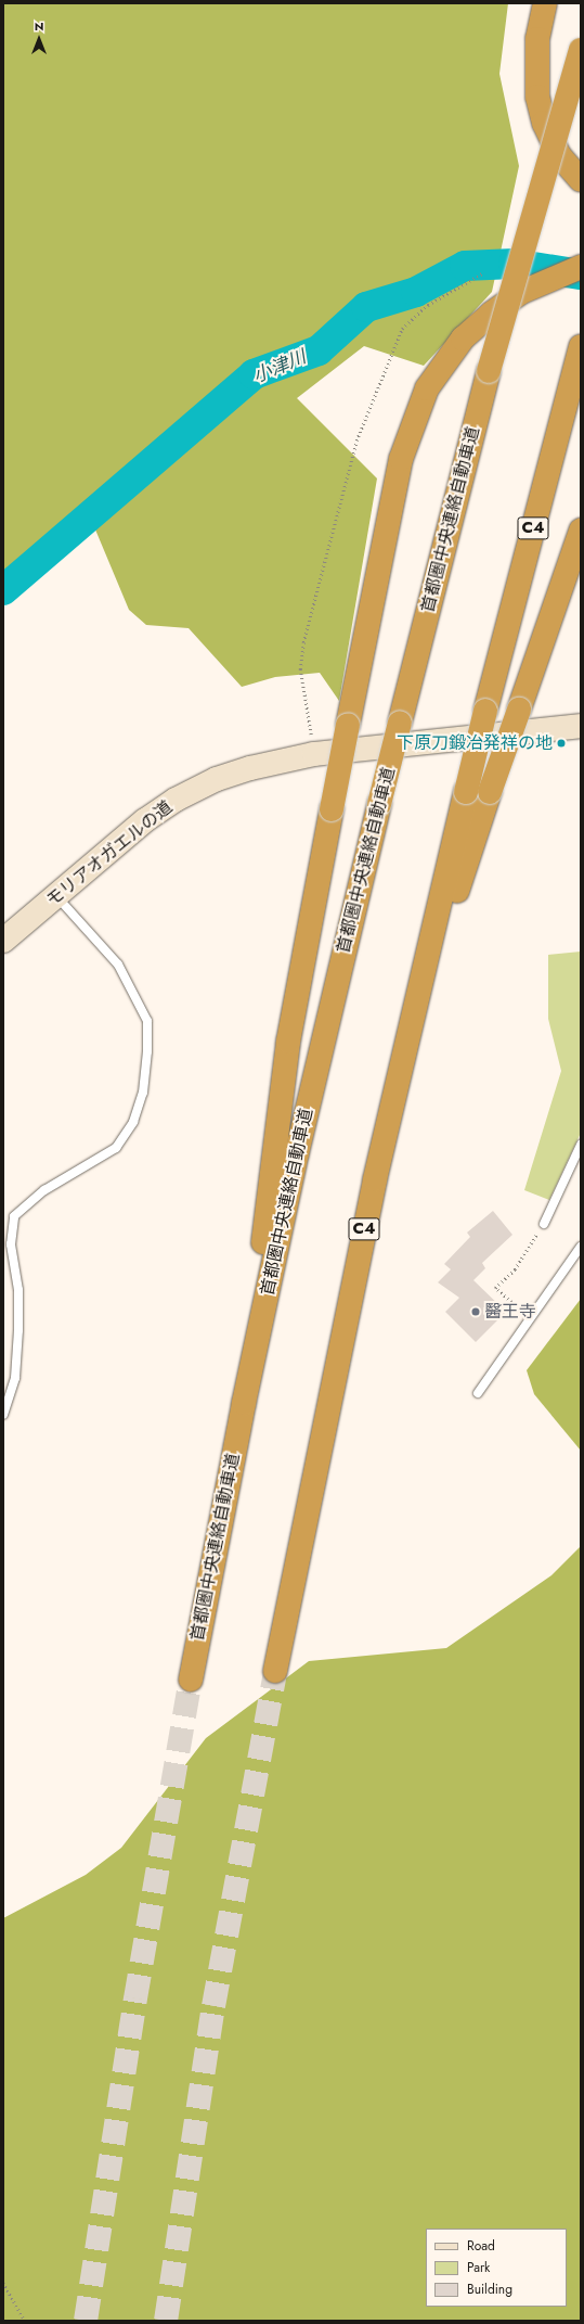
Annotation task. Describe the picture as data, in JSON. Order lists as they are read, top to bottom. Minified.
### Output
{"streets":{"highway":["首都圏中央連絡自動車道","C4"],"street":["モリアオガエルの道"]},"water":["小津川"],"places":["下原刀鍛冶発祥の地","醫王寺"],"legend":["Road","Park","Building"],"north":"top"}
